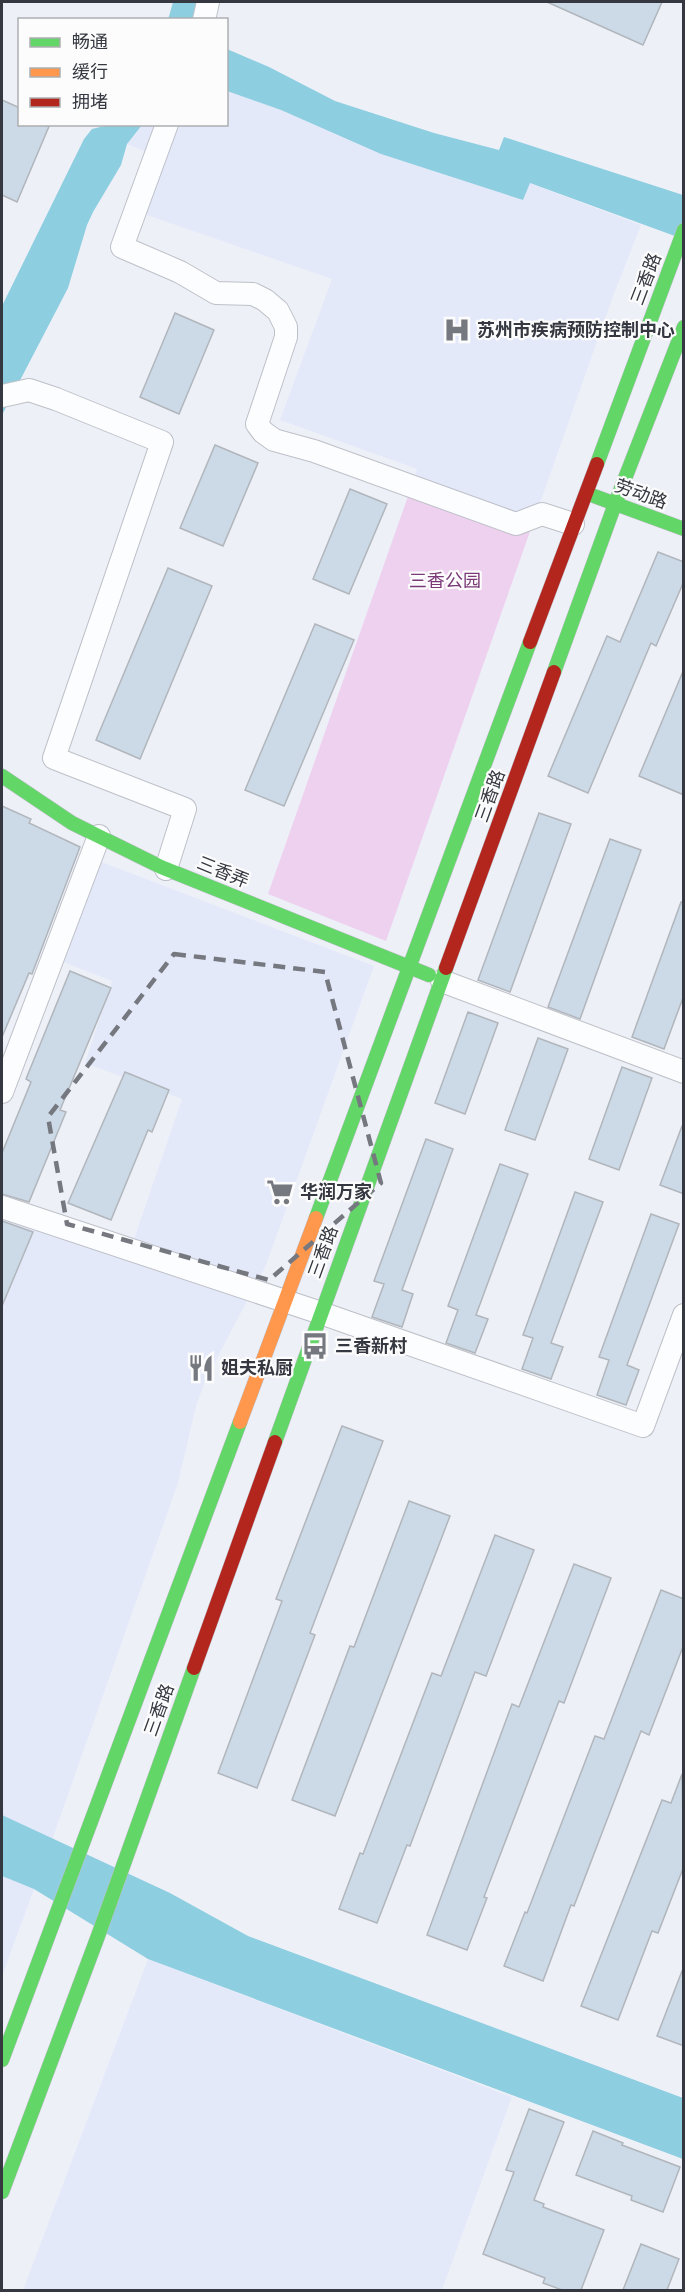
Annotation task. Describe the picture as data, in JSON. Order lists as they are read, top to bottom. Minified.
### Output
{"streets":{"main road":["三香路","劳动路","三香弄"]},"crossings":[["三香路","劳动路"],["三香路","三香弄"]],"parks":["三香公园"],"places":{"hospital":["苏州市疾病预防控制中心"],"supermarket":["华润万家"],"bus stop":["三香新村"],"restaurant":["姐夫私厨"]},"legend":["畅通","缓行","拥堵"]}
